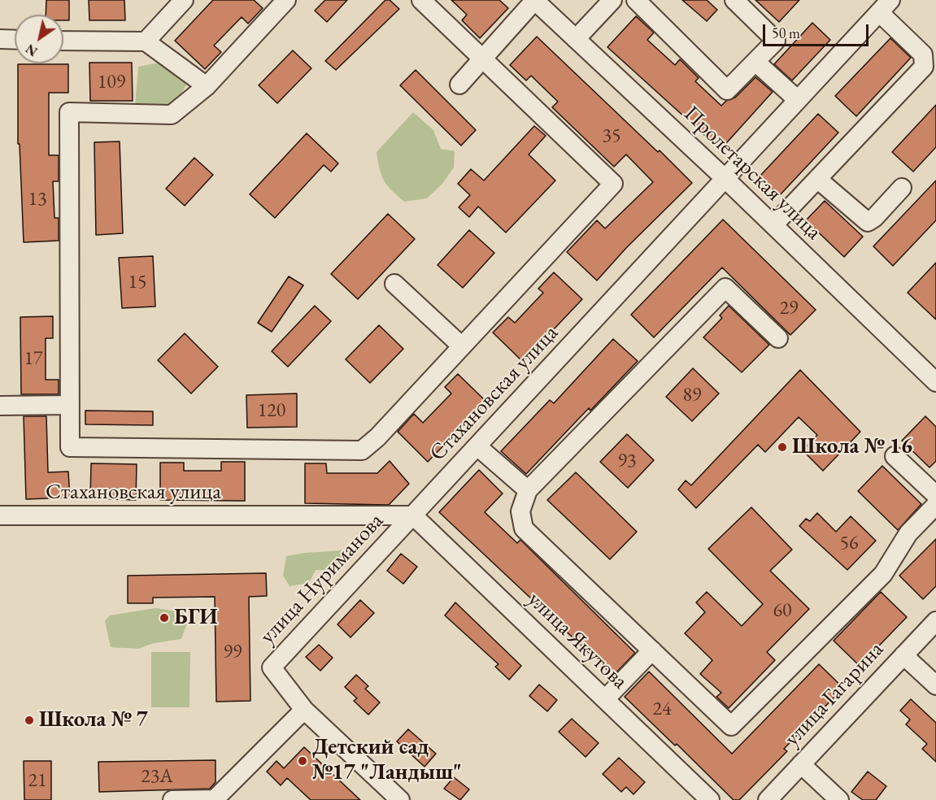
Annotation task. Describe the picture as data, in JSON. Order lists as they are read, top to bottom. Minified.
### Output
{"streets":{"street":["Пролетарская улица","Стахановская улица","улица Нуриманова","улица Якутова","улица Гагарина"]},"crossings":[["Пролетарская улица","Стахановская улица"],["Стахановская улица","улица Нуриманова"],["Стахановская улица","улица Якутова"],["улица Нуриманова","улица Якутова"]],"places":["Школа № 16","БГИ","Школа № 7","Детский сад №17 \"Ландыш\""],"house_numbers":["109","35","13","15","29","17","89","120","93","56","60","99","24","23А","21"],"scale_bar":"50 m","north":"bottom left"}
